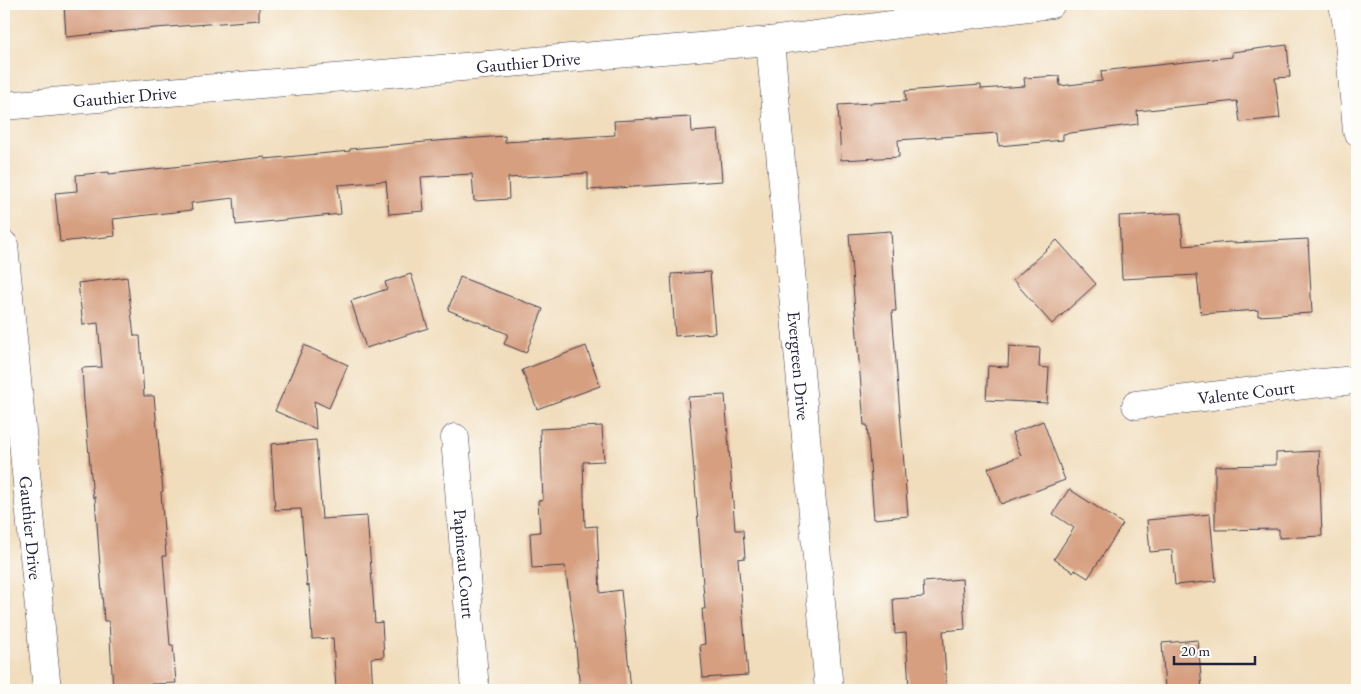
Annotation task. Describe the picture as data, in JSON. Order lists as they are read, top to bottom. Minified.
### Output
{"streets":{"street":["Gauthier Drive","Evergreen Drive","Valente Court","Papineau Court"]},"crossings":[["Gauthier Drive","Evergreen Drive"]],"scale_bar":"20 m"}
